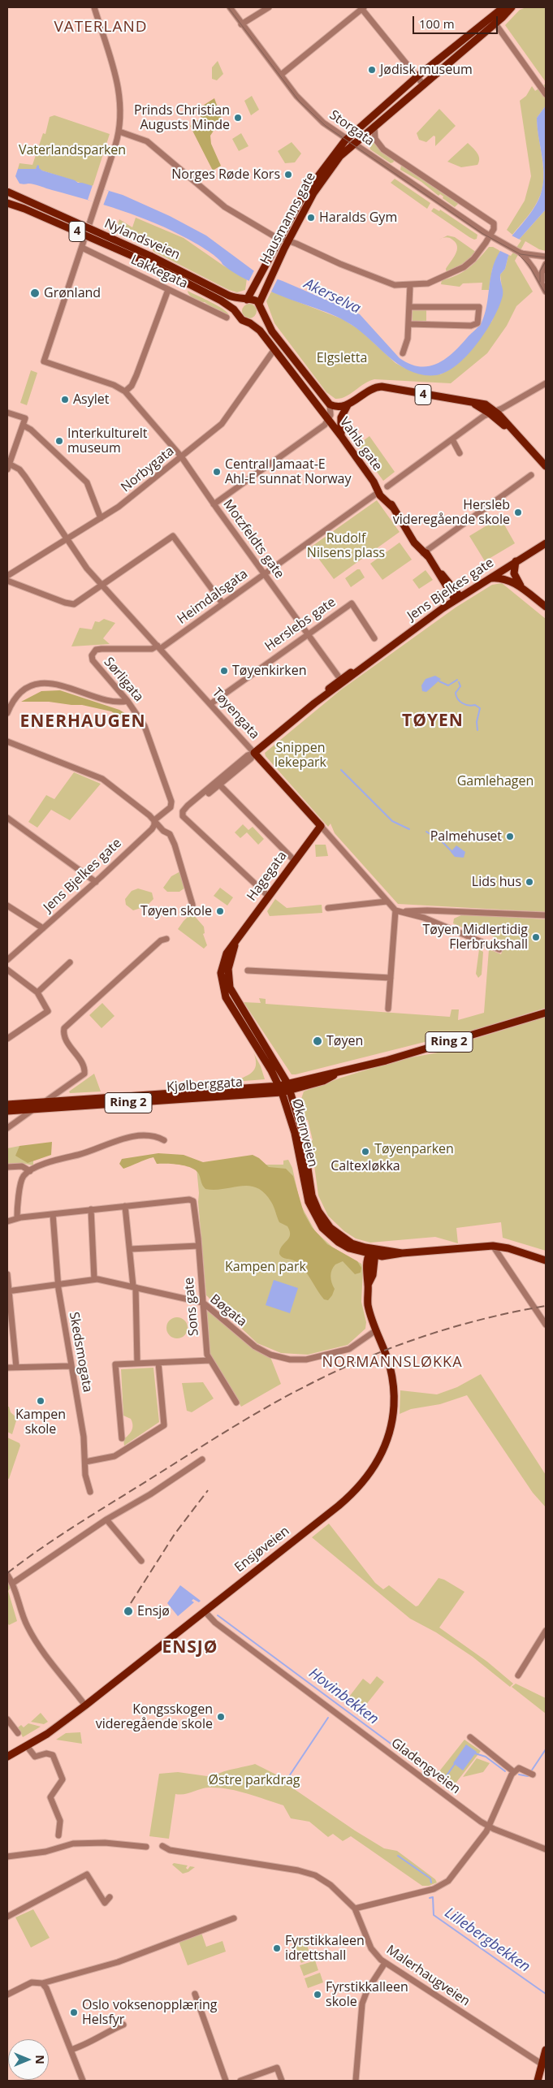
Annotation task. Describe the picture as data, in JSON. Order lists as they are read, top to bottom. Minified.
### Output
{"streets":{"main road":["Hausmanns gate","4","Nylandsveien","Vahls gate","Jens Bjelkes gate","Tøyengata","Hagegata","Ring 2","Kjølberggata","Økernveien","Ensjøveien"],"street":["Storgata","Lakkegata","Norbygata","Motzfeldts gate","Heimdalsgata","Herslebs gate","Sørligata","Sons gate","Bøgata","Skedsmogata","Gladengveien","Malerhaugveien"]},"crossings":[["Storgata","Hausmanns gate"],["Hausmanns gate","Nylandsveien"],["Nylandsveien","Vahls gate"],["Nylandsveien","Norbygata"],["Lakkegata","Motzfeldts gate"],["Vahls gate","Jens Bjelkes gate"],["Vahls gate","Heimdalsgata"],["Norbygata","Motzfeldts gate"],["Norbygata","Tøyengata"],["Motzfeldts gate","Heimdalsgata"],["Motzfeldts gate","Herslebs gate"],["Jens Bjelkes gate","Sørligata"],["Jens Bjelkes gate","Tøyengata"],["Jens Bjelkes gate","Hagegata"],["Heimdalsgata","Sørligata"],["Heimdalsgata","Tøyengata"],["Herslebs gate","Tøyengata"],["Sørligata","Tøyengata"],["Tøyengata","Hagegata"],["Hagegata","Økernveien"],["Ring 2","Kjølberggata"],["Ring 2","Økernveien"],["Kjølberggata","Økernveien"],["Økernveien","Ensjøveien"],["Sons gate","Bøgata"],["Bøgata","Skedsmogata"],["Bøgata","Ensjøveien"],["Ensjøveien","Gladengveien"]],"districts":["VATERLAND","TØYEN","ENERHAUGEN","NORMANNSLØKKA","ENSJØ"],"water":["Akerselva","Hovinbekken","Lillebergbekken"],"parks":["Vaterlandsparken","Elgsletta","Rudolf Nilsens plass","Snippen lekepark","Gamlehagen","Tøyenparken","Kampen park","Østre parkdrag"],"places":["Jødisk museum","Prinds Christian Augusts Minde","Norges Røde Kors","Haralds Gym","Grønland","Asylet","Interkulturelt museum","Central Jamaat-E Ahl-E sunnat Norway","Hersleb videregående skole","Tøyenkirken","Palmehuset","Lids hus","Tøyen skole","Tøyen Midlertidig Flerbrukshall","Tøyen","Caltexløkka","Kampen skole","Ensjø","Kongsskogen videregående skole","Fyrstikkaleen idrettshall","Fyrstikkalleen skole","Oslo voksenopplæring Helsfyr"],"scale_bar":"100 m","north":"right"}
